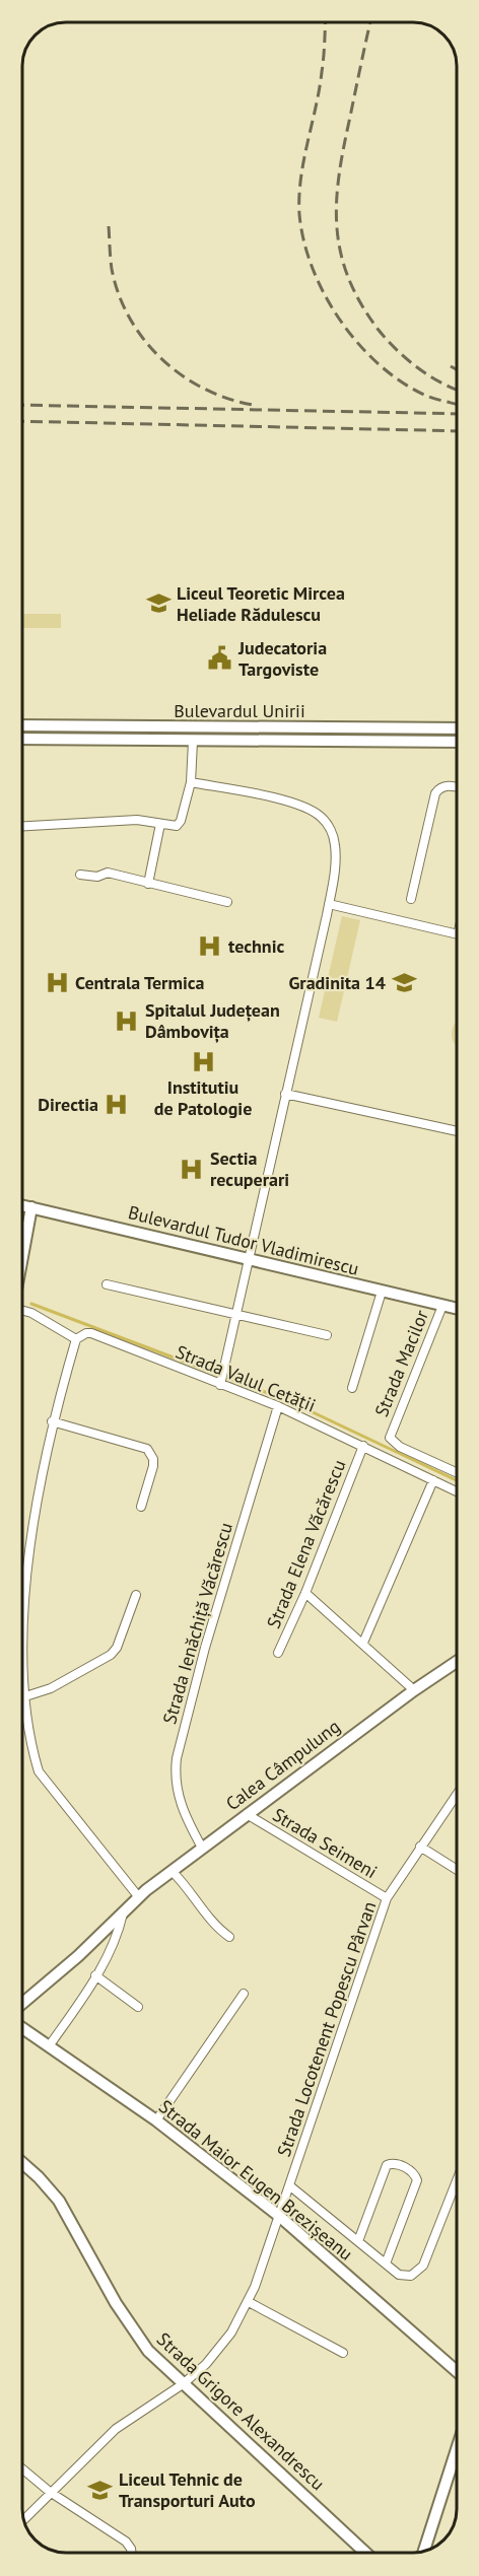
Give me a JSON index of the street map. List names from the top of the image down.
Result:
{
  "streets": {
    "street": [
      "Bulevardul Unirii",
      "Bulevardul Tudor Vladimirescu",
      "Strada Macilor",
      "Strada Valul Cetății",
      "Strada Elena Văcărescu",
      "Strada Ienăchiță Văcărescu",
      "Calea Câmpulung",
      "Strada Seimeni",
      "Strada Locotenent Popescu Pârvan",
      "Strada Maior Eugen Brezișeanu",
      "Strada Grigore Alexandrescu"
    ]
  },
  "crossings": [
    ["Bulevardul Tudor Vladimirescu", "Strada Macilor"],
    ["Strada Valul Cetății", "Strada Elena Văcărescu"],
    ["Strada Valul Cetății", "Strada Ienăchiță Văcărescu"],
    ["Strada Ienăchiță Văcărescu", "Calea Câmpulung"],
    ["Calea Câmpulung", "Strada Seimeni"],
    ["Calea Câmpulung", "Strada Maior Eugen Brezișeanu"],
    ["Strada Seimeni", "Strada Locotenent Popescu Pârvan"],
    ["Strada Locotenent Popescu Pârvan", "Strada Maior Eugen Brezișeanu"],
    ["Strada Locotenent Popescu Pârvan", "Strada Grigore Alexandrescu"]
  ],
  "places": {
    "school or university": ["Liceul Teoretic Mircea Heliade Rădulescu", "Gradinita 14", "Liceul Tehnic de Transporturi Auto"],
    "public building": ["Judecatoria Targoviste"],
    "hospital": [
      "technic",
      "Centrala Termica",
      "Spitalul Județean Dâmbovița",
      "Institutiu de Patologie",
      "Directia",
      "Sectia recuperari"
    ]
  }
}
